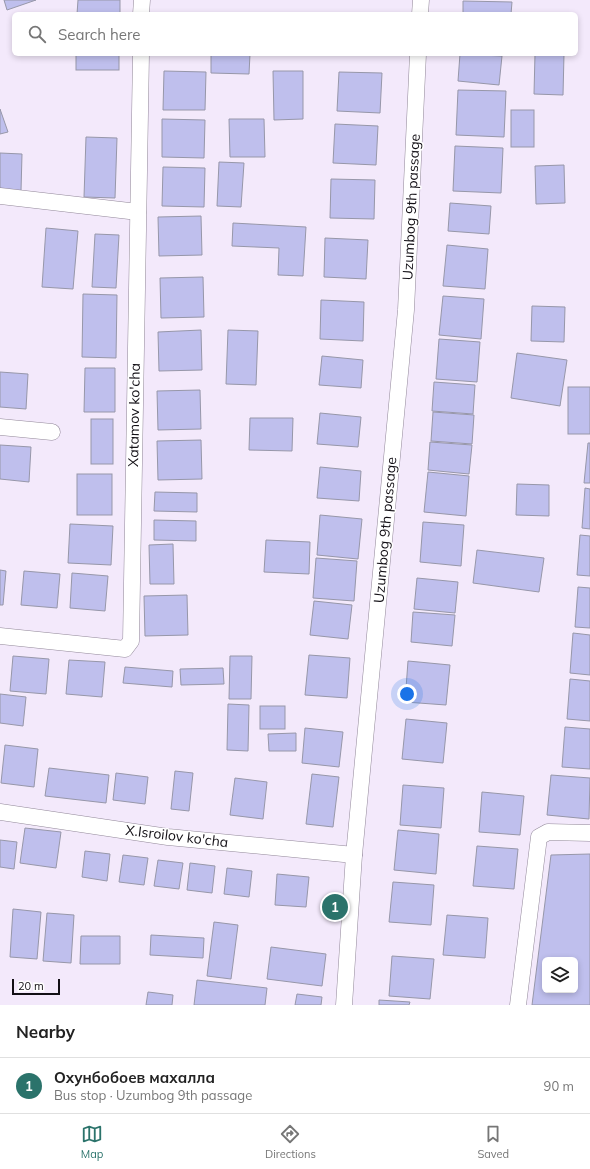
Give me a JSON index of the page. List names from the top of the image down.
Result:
{
  "streets": {
    "street": ["Uzumbog 9th passage", "Xatamov ko'cha", "X.Isroilov ko'cha"]
  },
  "crossings": [
    ["Uzumbog 9th passage", "X.Isroilov ko'cha"]
  ],
  "scale_bar": "20 m",
  "page": {
    "search": "Search here",
    "pins": "1",
    "scale": "20 m",
    "heading": "Nearby",
    "list": [
      {
        "mark": "1",
        "name": "Охунбобоев махалла",
        "note": "Bus stop · Uzumbog 9th passage",
        "value": "90 m"
      }
    ],
    "nav": ["Map", "Directions", "Saved"]
  }
}
